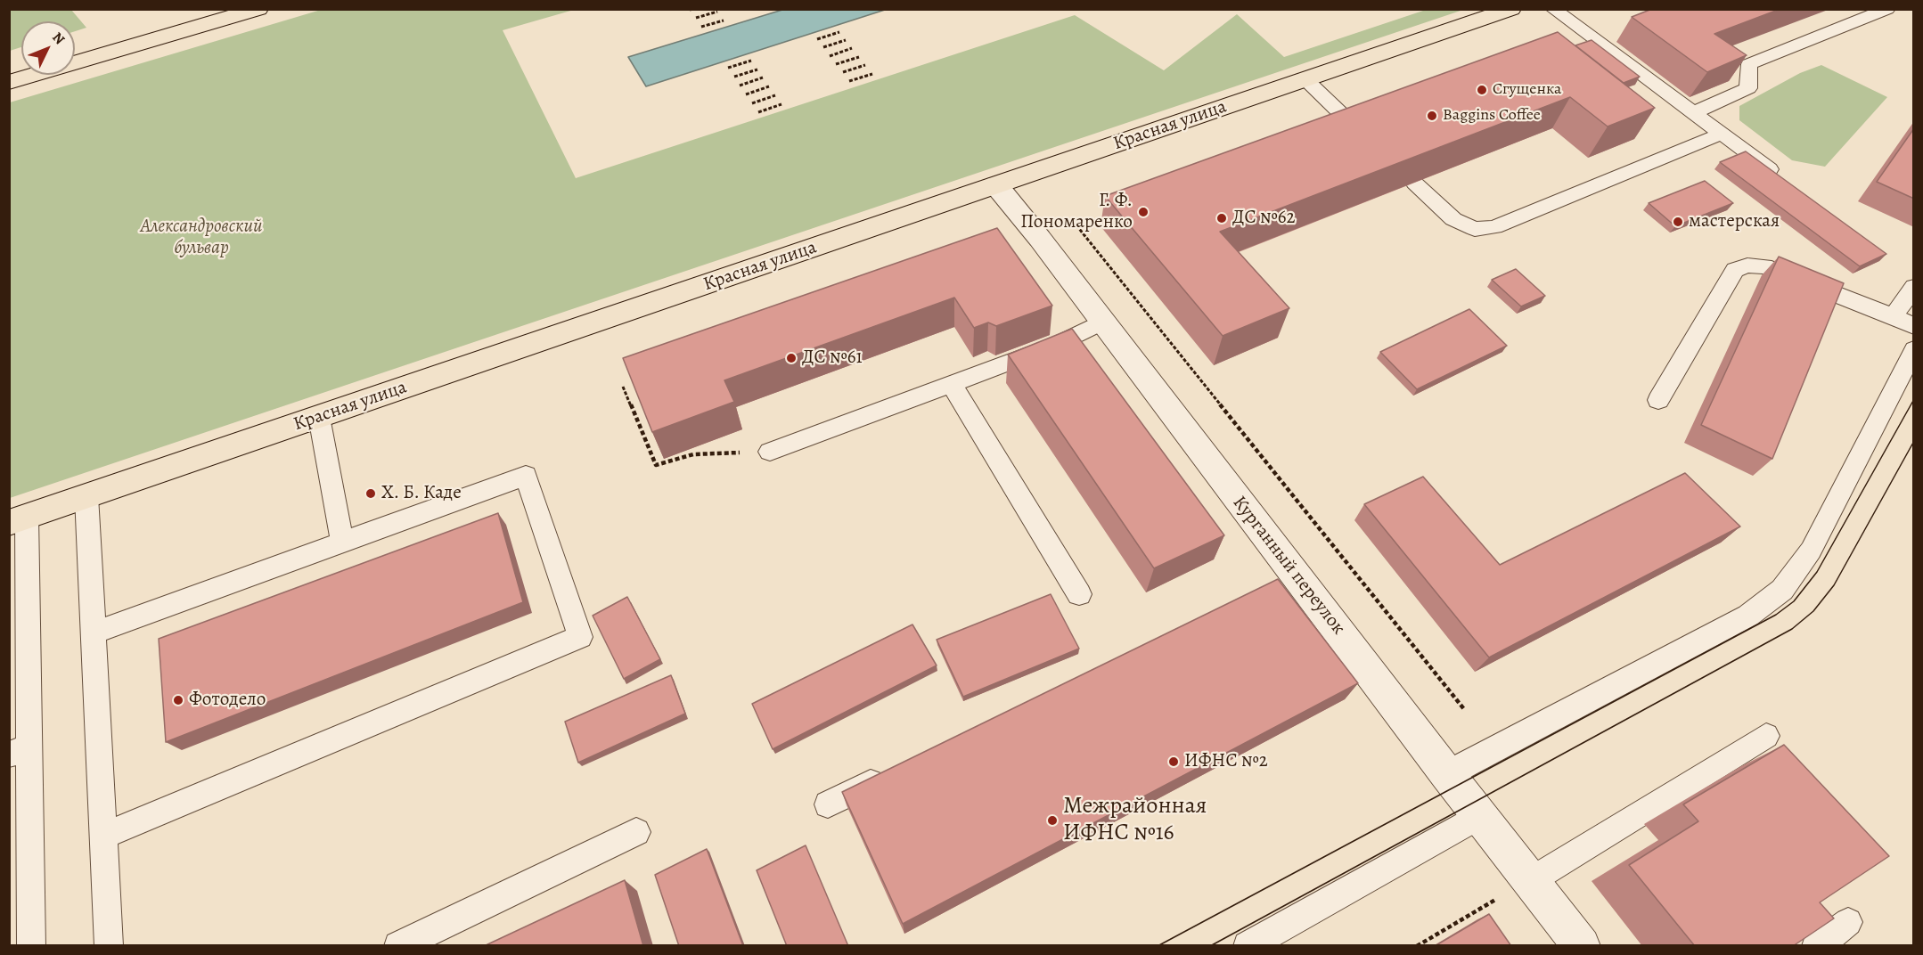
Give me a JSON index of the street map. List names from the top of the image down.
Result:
{
  "streets": {
    "main road": ["Красная улица"],
    "street": ["Курганный переулок"]
  },
  "crossings": [
    ["Красная улица", "Курганный переулок"]
  ],
  "parks": ["Александровский бульвар"],
  "places": [
    "Сгущенка",
    "Baggins Coffee",
    "Г. Ф. Пономаренко",
    "ДС №62",
    "мастерская",
    "ДС №61",
    "Х. Б. Каде",
    "Фотодело",
    "ИФНС №2",
    "Межрайонная ИФНС №16"
  ],
  "north": "top right"
}
